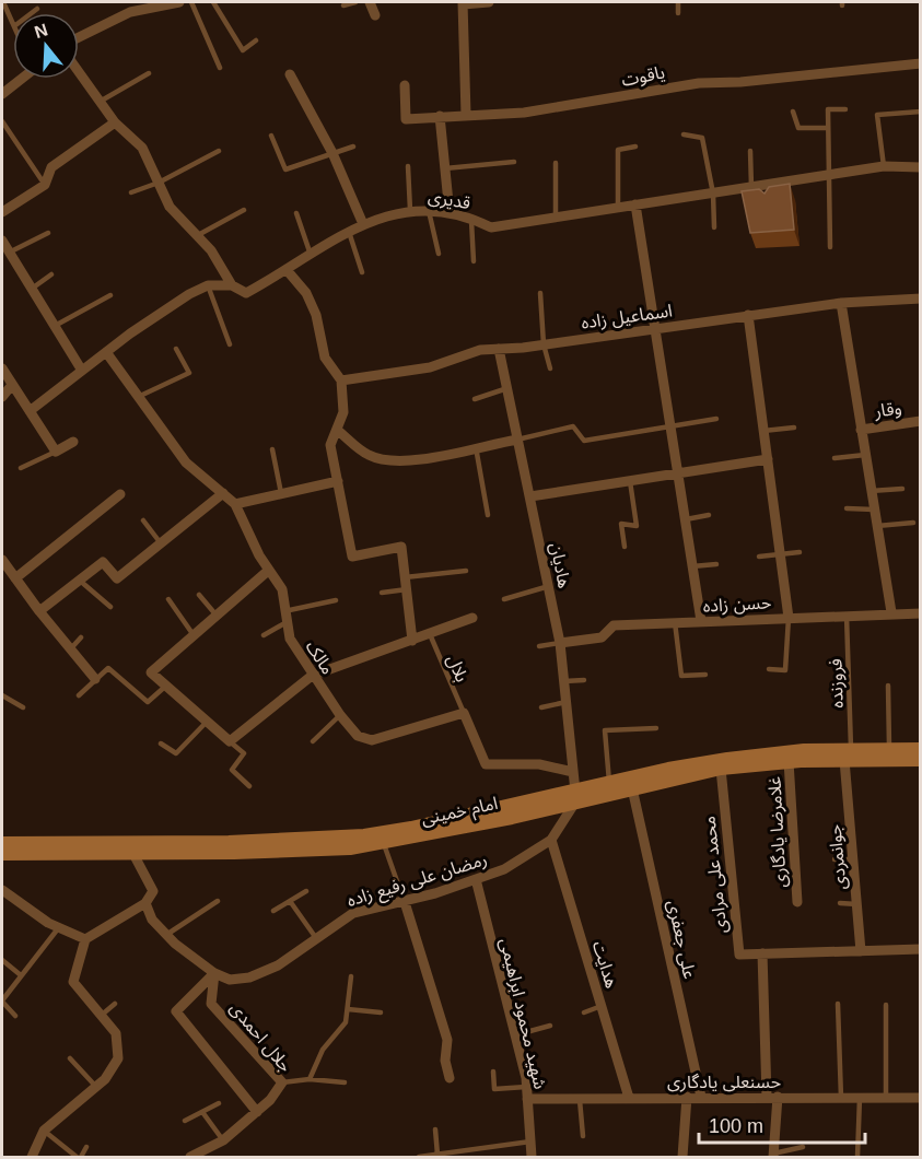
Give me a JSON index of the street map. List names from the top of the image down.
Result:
{
  "streets": {
    "main road": ["امام خمینی"],
    "street": [
      "یاقوت",
      "قدیری",
      "اسماعیل زاده",
      "وقار",
      "هادیان",
      "حسن زاده",
      "مالک",
      "غلامرضا یادگاری",
      "جوانمردی",
      "محمد علی مرادی",
      "رمضان علی رفیع زاده",
      "علی جعفری",
      "هدایت",
      "شهید محمود ابراهیمی",
      "جلال احمدی",
      "حسنعلی یادگاری"
    ],
    "lane": ["بلال", "فروزنده"]
  },
  "crossings": [
    ["قدیری", "مالک"],
    ["اسماعیل زاده", "هادیان"],
    ["هادیان", "حسن زاده"],
    ["هادیان", "امام خمینی"],
    ["هادیان", "رمضان علی رفیع زاده"],
    ["حسن زاده", "فروزنده"],
    ["مالک", "بلال"],
    ["فروزنده", "امام خمینی"],
    ["فروزنده", "جوانمردی"],
    ["امام خمینی", "غلامرضا یادگاری"],
    ["امام خمینی", "جوانمردی"],
    ["امام خمینی", "محمد علی مرادی"],
    ["امام خمینی", "رمضان علی رفیع زاده"],
    ["امام خمینی", "علی جعفری"],
    ["جوانمردی", "محمد علی مرادی"],
    ["رمضان علی رفیع زاده", "هدایت"],
    ["رمضان علی رفیع زاده", "شهید محمود ابراهیمی"],
    ["رمضان علی رفیع زاده", "جلال احمدی"],
    ["علی جعفری", "حسنعلی یادگاری"],
    ["هدایت", "حسنعلی یادگاری"],
    ["شهید محمود ابراهیمی", "حسنعلی یادگاری"]
  ],
  "scale_bar": "100 m",
  "north": "top"
}
